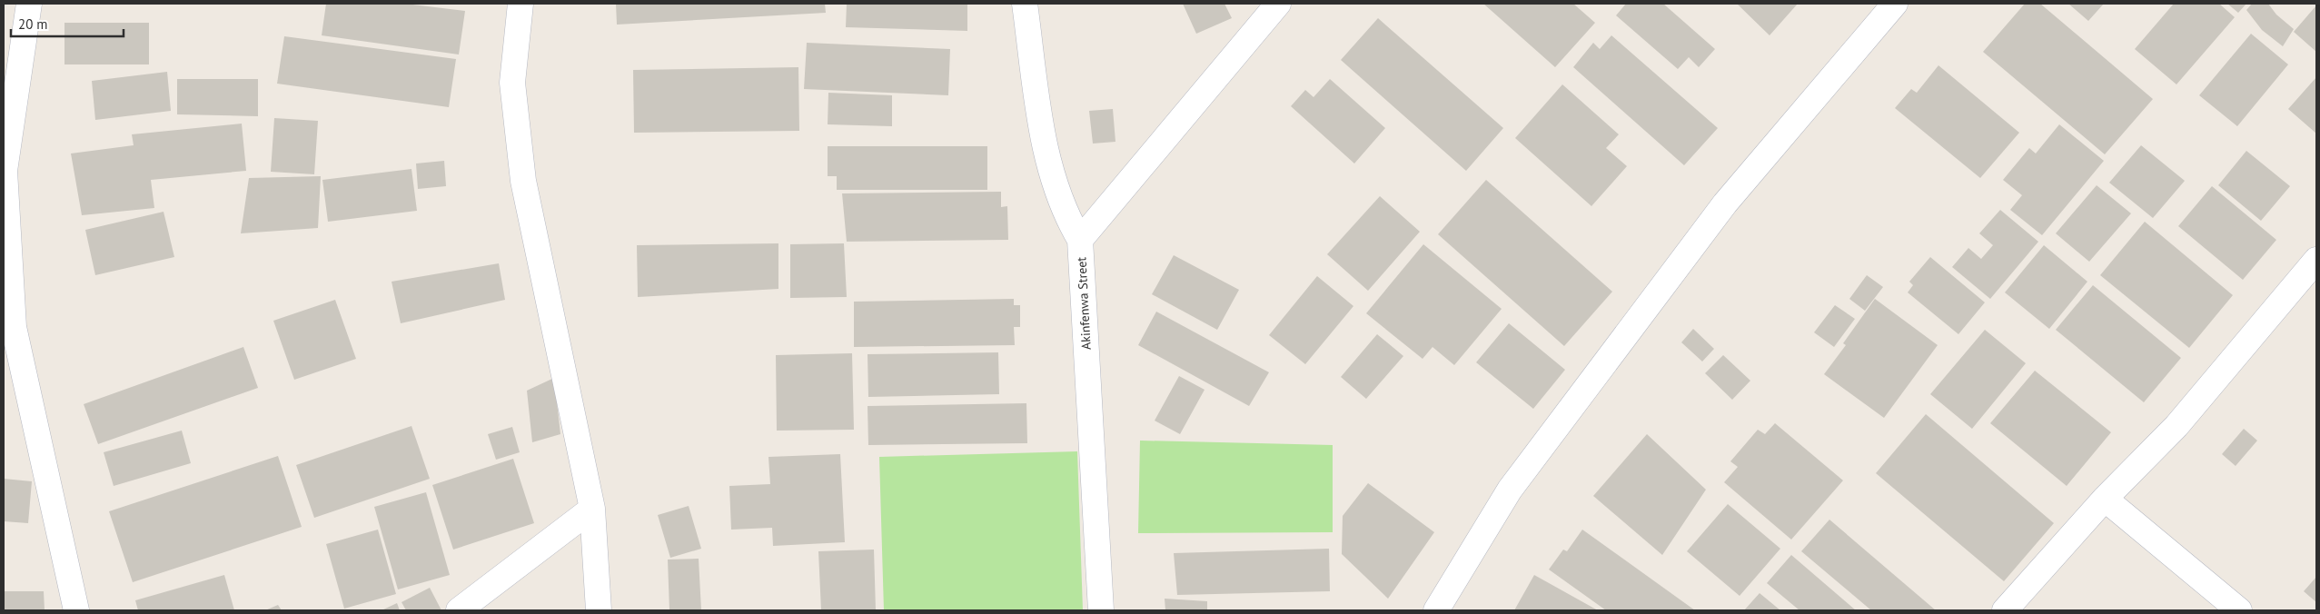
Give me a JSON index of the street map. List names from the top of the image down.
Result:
{
  "streets": {
    "street": ["Akinfenwa Street"]
  },
  "scale_bar": "20 m"
}
